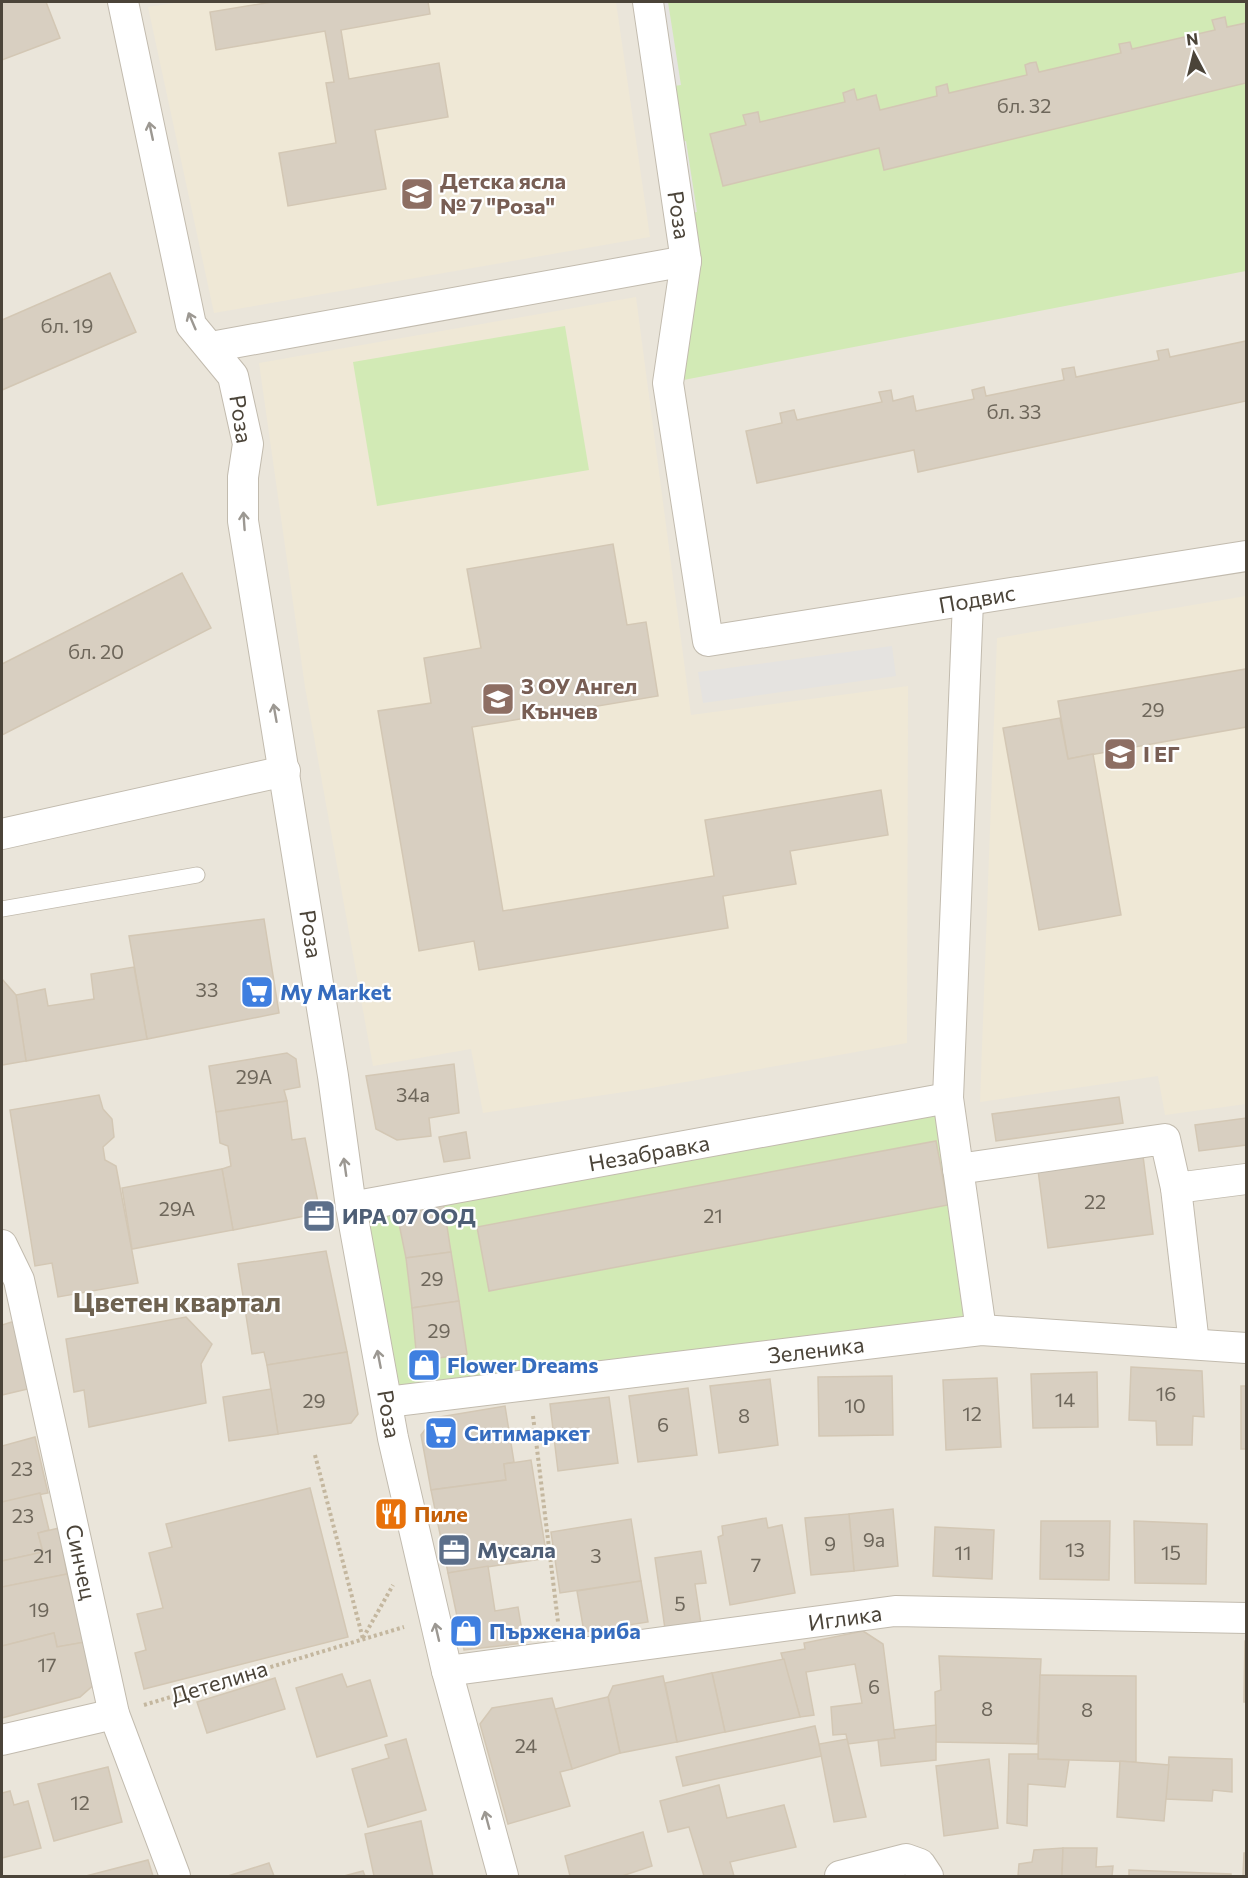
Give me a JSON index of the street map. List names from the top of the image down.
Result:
{
  "streets": {
    "street": [
      "Роза",
      "Подвис",
      "Незабравка",
      "Зеленика",
      "Синчец",
      "Иглика"
    ],
    "path": ["Детелина"]
  },
  "crossings": [
    ["Роза", "Подвис"],
    ["Роза", "Незабравка"],
    ["Роза", "Зеленика"],
    ["Роза", "Иглика"],
    ["Роза", "Детелина"],
    ["Синчец", "Детелина"]
  ],
  "one_way": ["Роза"],
  "districts": ["Цветен квартал"],
  "places": {
    "school or university": ["Детска ясла № 7 \"Роза\"", "3 ОУ Ангел Кънчев", "I ЕГ"],
    "supermarket": ["My Market", "Ситимаркет"],
    "office": ["ИРА 07 ООД", "Мусала"],
    "shop": ["Flower Dreams", "Пържена риба"],
    "restaurant": ["Пиле"]
  },
  "house_numbers": [
    "бл. 32",
    "бл. 19",
    "бл. 33",
    "бл. 20",
    "29",
    "33",
    "29А",
    "34a",
    "22",
    "29А",
    "21",
    "29",
    "29",
    "16",
    "14",
    "29",
    "10",
    "12",
    "8",
    "6",
    "23",
    "23",
    "9a",
    "9",
    "13",
    "11",
    "15",
    "21",
    "3",
    "7",
    "5",
    "19",
    "17",
    "6",
    "8",
    "8",
    "24",
    "12"
  ],
  "north": "top"
}
